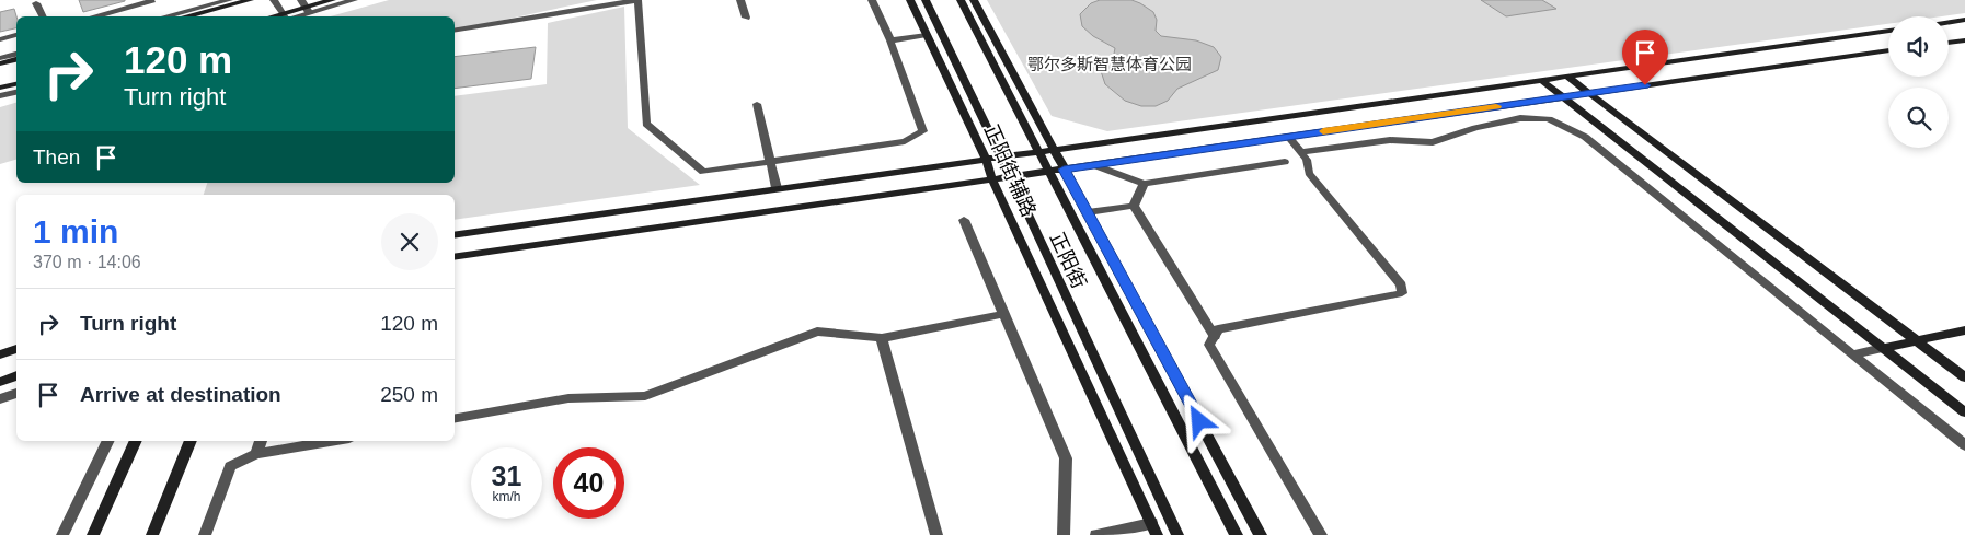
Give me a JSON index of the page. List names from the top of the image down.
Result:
{
  "streets": {
    "street": ["正阳街辅路", "正阳街"]
  },
  "parks": ["鄂尔多斯智慧体育公园"],
  "page": {
    "turn": ["120 m", "Turn right"],
    "then": "Then",
    "heading": ["1 min", "370 m · 14:06"],
    "list": [
      {
        "name": "Turn right",
        "value": "120 m"
      },
      {
        "name": "Arrive at destination",
        "value": "250 m"
      }
    ],
    "speed": "31 km/h",
    "limit": "40"
  }
}
